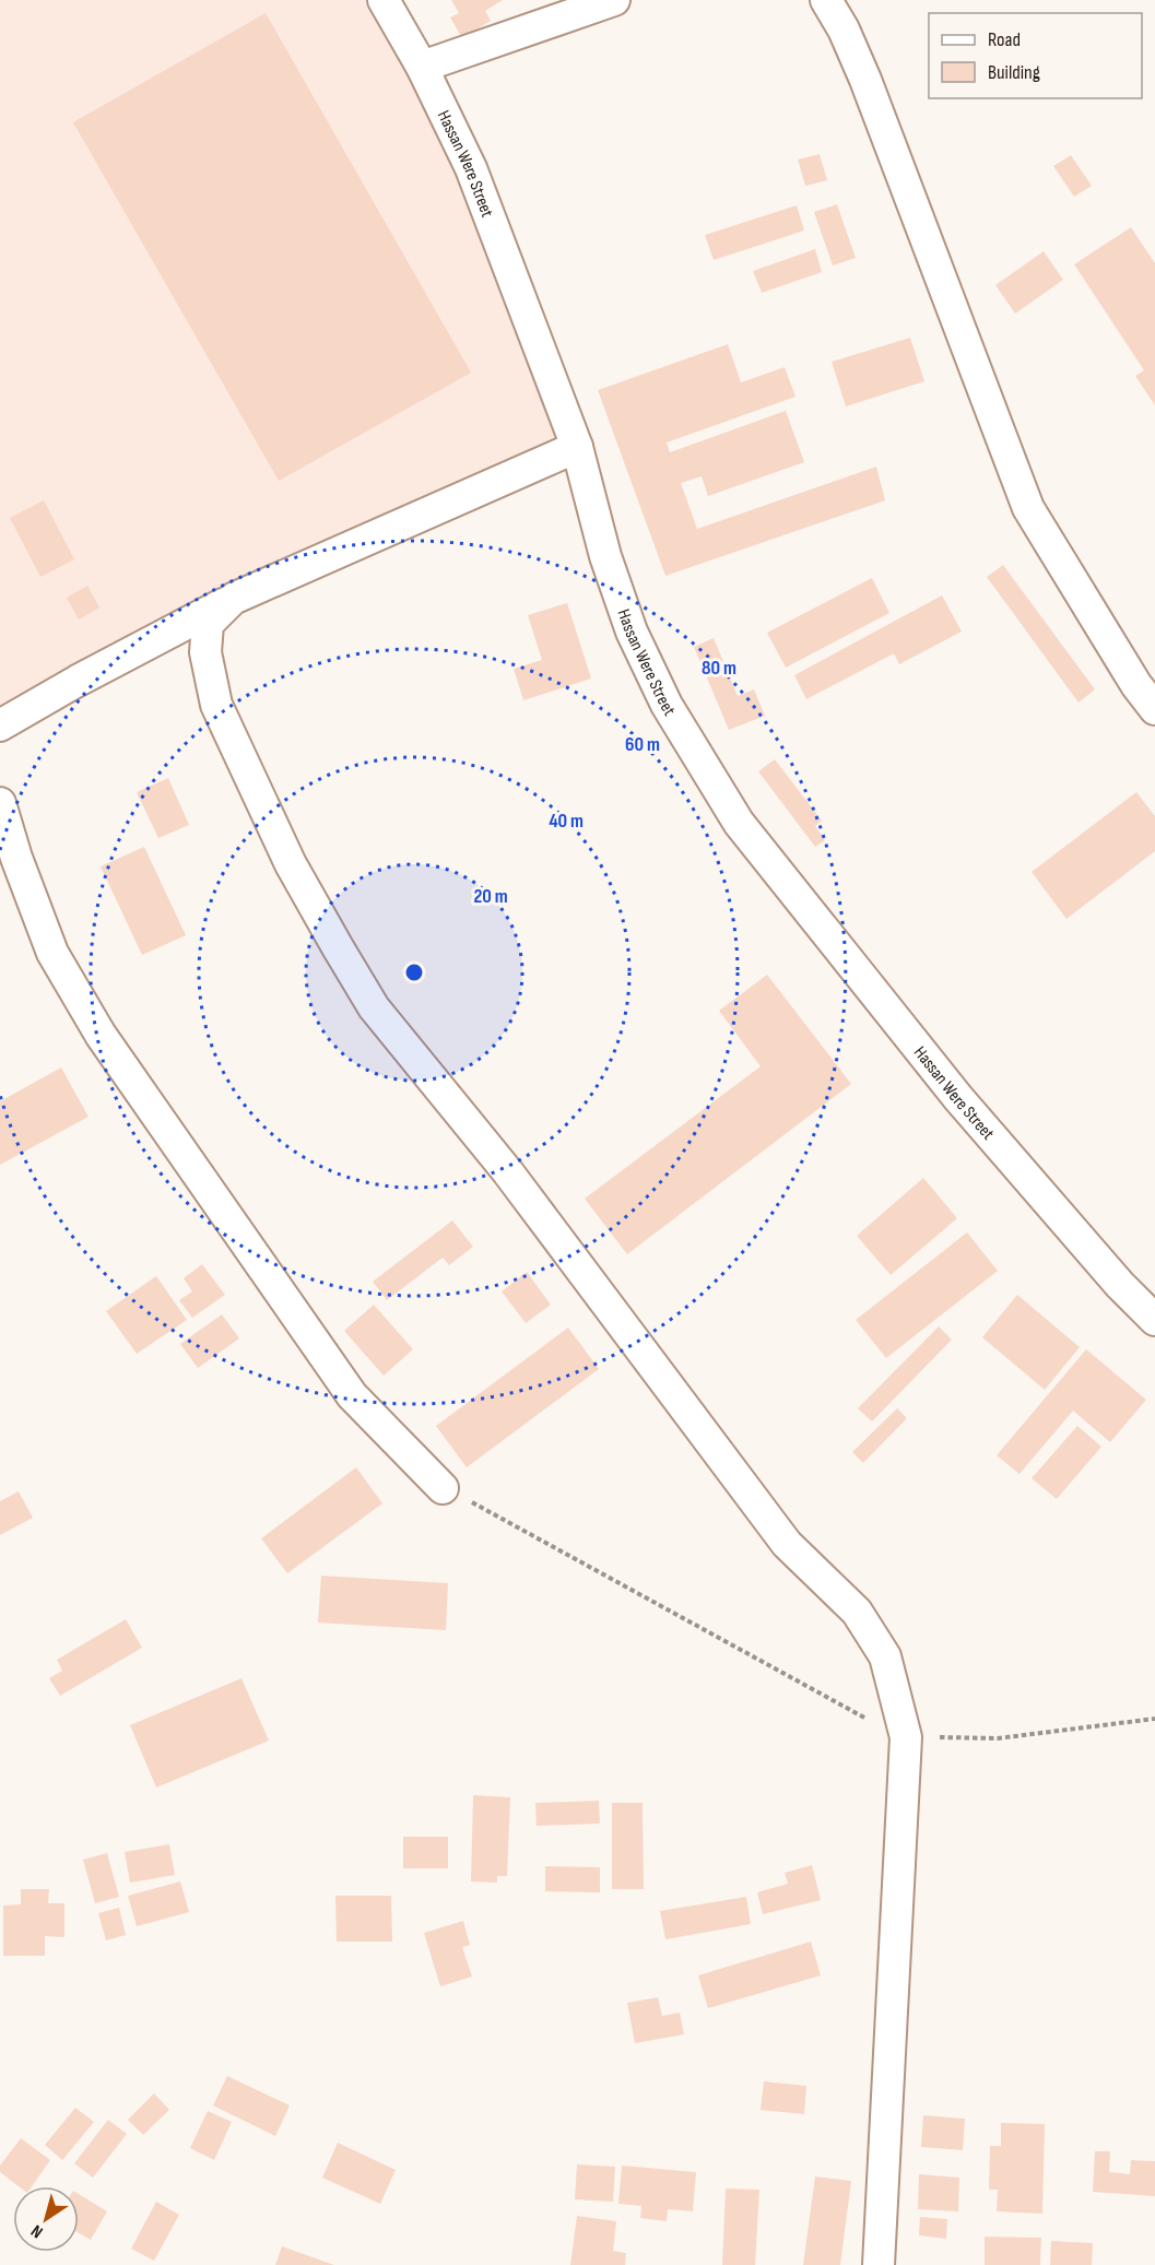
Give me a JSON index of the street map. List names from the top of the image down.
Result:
{
  "streets": {
    "street": ["Hassan Were Street"]
  },
  "legend": ["Road", "Building"],
  "north": "bottom left",
  "rings": [
    "80 m",
    "60 m",
    "40 m",
    "20 m"
  ]
}
